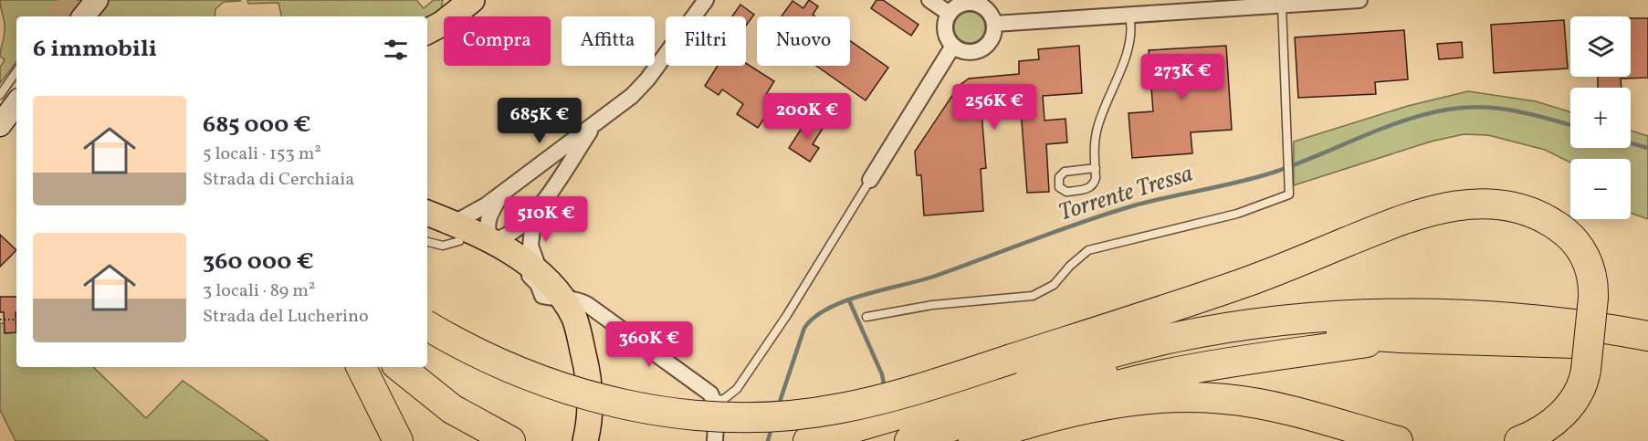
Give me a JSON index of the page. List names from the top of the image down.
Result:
{
  "water": ["Torrente Tressa"],
  "page": {
    "map_buttons": ["+", "−"],
    "chip": [
      "Compra",
      "Affitta",
      "Filtri",
      "Nuovo"
    ],
    "heading": "6 immobili",
    "price": [
      "273K €",
      "256K €",
      "200K €",
      "685K €",
      "510K €",
      "360K €"
    ],
    "list": [
      {
        "name": "685 000 €",
        "note": "5 locali · 153 m² · Strada di Cerchiaia"
      },
      {
        "name": "360 000 €",
        "note": "3 locali · 89 m² · Strada del Lucherino"
      }
    ]
  }
}
